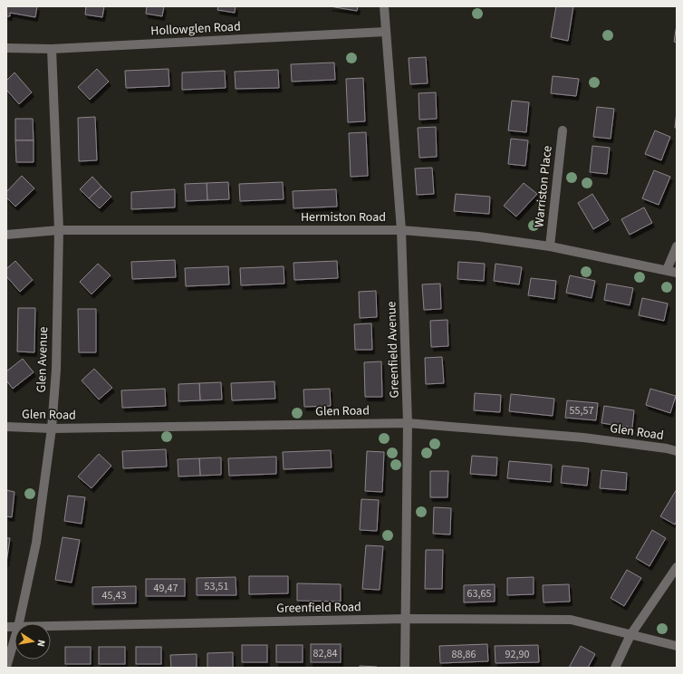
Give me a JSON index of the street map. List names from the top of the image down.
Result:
{
  "streets": {
    "street": [
      "Hollowglen Road",
      "Warriston Place",
      "Hermiston Road",
      "Greenfield Avenue",
      "Glen Avenue",
      "Glen Road",
      "Greenfield Road"
    ]
  },
  "crossings": [
    ["Hollowglen Road", "Greenfield Avenue"],
    ["Hollowglen Road", "Glen Avenue"],
    ["Warriston Place", "Hermiston Road"],
    ["Hermiston Road", "Greenfield Avenue"],
    ["Hermiston Road", "Glen Avenue"],
    ["Greenfield Avenue", "Glen Road"],
    ["Greenfield Avenue", "Greenfield Road"],
    ["Glen Avenue", "Glen Road"]
  ],
  "house_numbers": [
    "55,57",
    "53,51",
    "49,47",
    "63,65",
    "45,43",
    "82,84",
    "88,86",
    "92,90"
  ],
  "north": "right"
}
